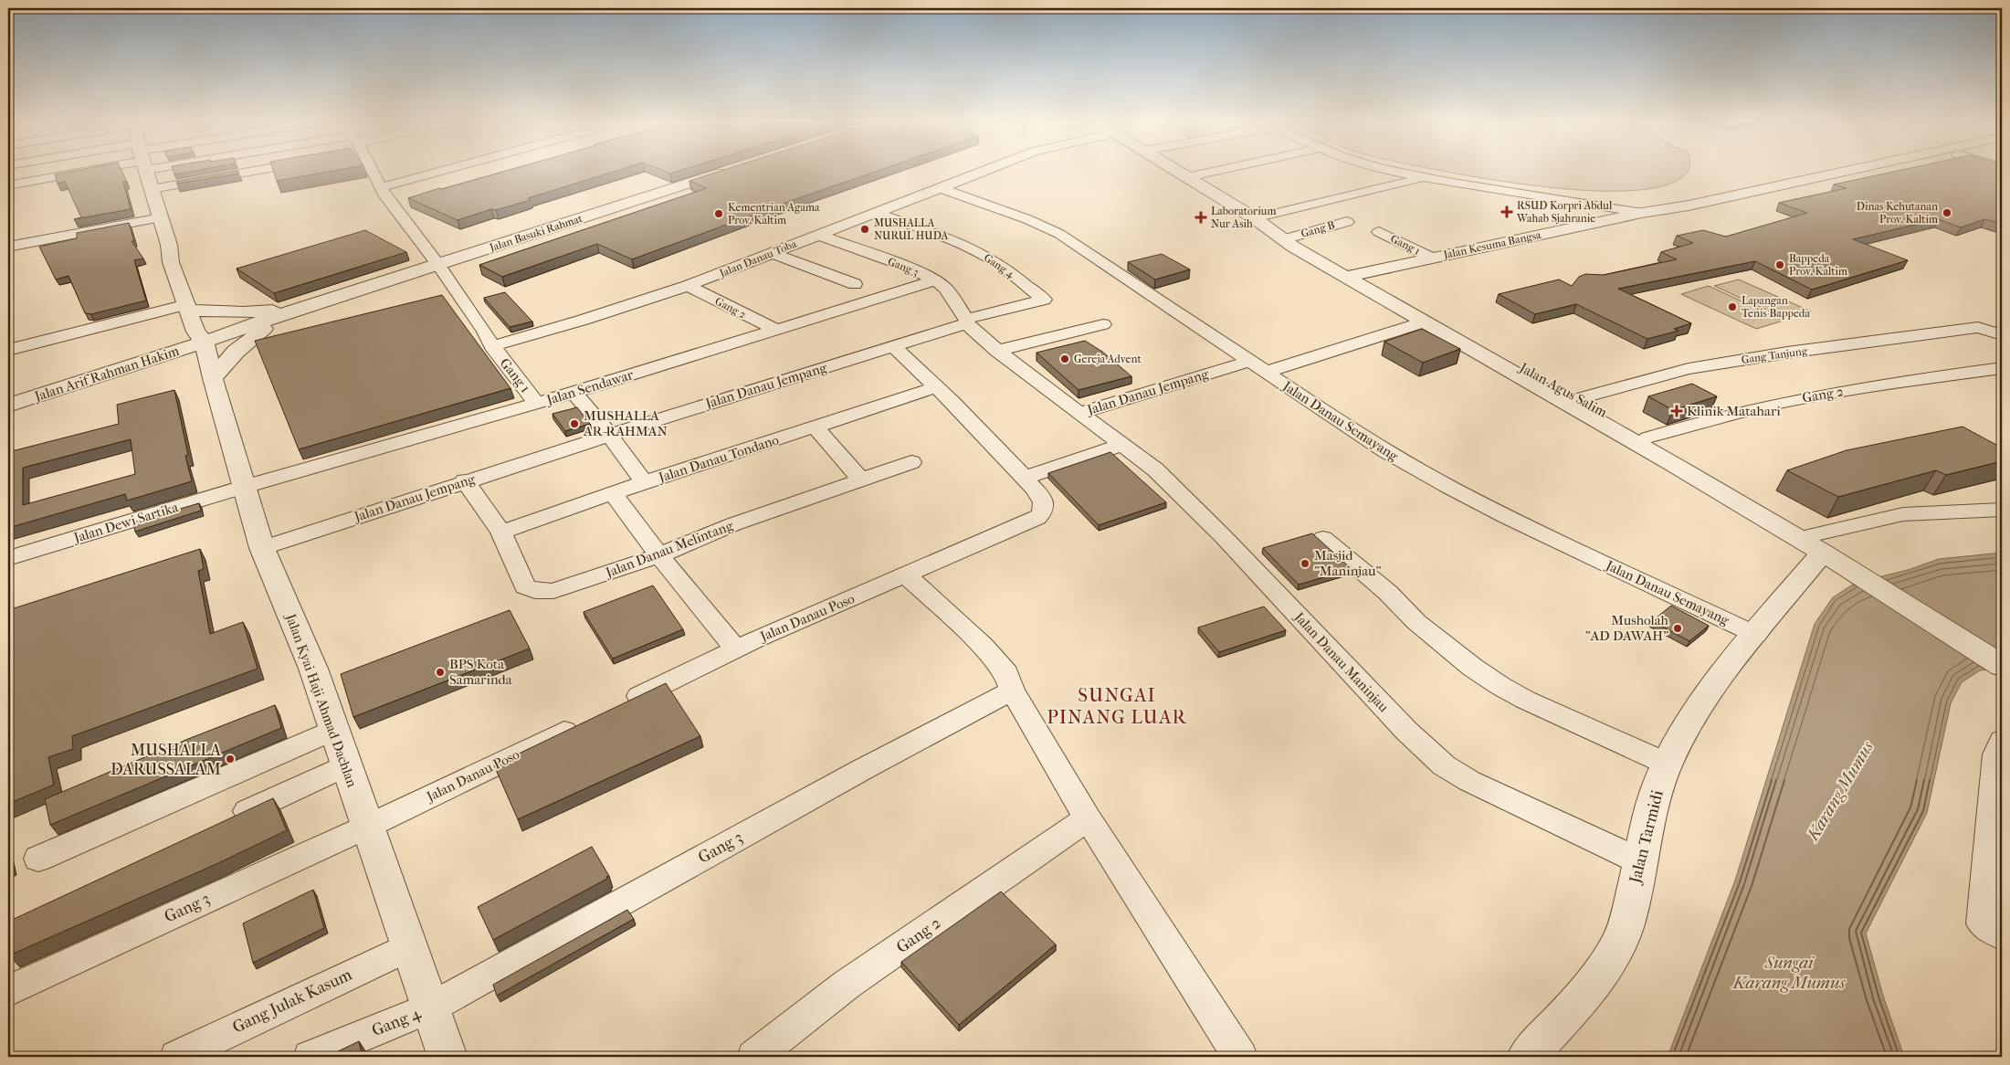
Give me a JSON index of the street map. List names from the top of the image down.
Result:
{
  "streets": {
    "street": [
      "Gang B",
      "Jalan Basuki Rahmat",
      "Gang 1",
      "Jalan Kesuma Bangsa",
      "Jalan Danau Toba",
      "Gang 4",
      "Gang 3",
      "Gang 2",
      "Gang Tanjung",
      "Jalan Arif Rahman Hakim",
      "Jalan Danau Jempang",
      "Jalan Sendawar",
      "Jalan Agus Salim",
      "Jalan Danau Semayang",
      "Jalan Danau Tondano",
      "Jalan Dewi Sartika",
      "Jalan Danau Melintang",
      "Jalan Danau Poso",
      "Jalan Danau Maninjau",
      "Jalan Kyai Haji Ahmad Dachlan",
      "Jalan Tarmidi",
      "Gang Julak Kasum"
    ]
  },
  "crossings": [
    ["Gang B", "Jalan Agus Salim"],
    ["Jalan Basuki Rahmat", "Jalan Arif Rahman Hakim"],
    ["Jalan Basuki Rahmat", "Jalan Kyai Haji Ahmad Dachlan"],
    ["Gang 1", "Jalan Kesuma Bangsa"],
    ["Gang 1", "Jalan Danau Toba"],
    ["Gang 1", "Jalan Sendawar"],
    ["Jalan Kesuma Bangsa", "Jalan Agus Salim"],
    ["Jalan Danau Toba", "Gang 4"],
    ["Jalan Danau Toba", "Gang 3"],
    ["Jalan Danau Toba", "Gang 2"],
    ["Jalan Danau Toba", "Jalan Danau Semayang"],
    ["Gang 4", "Gang 3"],
    ["Gang 4", "Jalan Danau Jempang"],
    ["Gang 4", "Jalan Kyai Haji Ahmad Dachlan"],
    ["Gang 3", "Jalan Danau Jempang"],
    ["Gang 3", "Jalan Sendawar"],
    ["Gang 3", "Jalan Danau Poso"],
    ["Gang 3", "Jalan Kyai Haji Ahmad Dachlan"],
    ["Gang 2", "Jalan Sendawar"],
    ["Gang 2", "Jalan Agus Salim"],
    ["Gang Tanjung", "Jalan Agus Salim"],
    ["Jalan Arif Rahman Hakim", "Jalan Kyai Haji Ahmad Dachlan"],
    ["Jalan Danau Jempang", "Jalan Danau Semayang"],
    ["Jalan Danau Jempang", "Jalan Danau Melintang"],
    ["Jalan Danau Jempang", "Jalan Danau Poso"],
    ["Jalan Danau Jempang", "Jalan Danau Maninjau"],
    ["Jalan Danau Jempang", "Jalan Kyai Haji Ahmad Dachlan"],
    ["Jalan Sendawar", "Jalan Dewi Sartika"],
    ["Jalan Sendawar", "Jalan Kyai Haji Ahmad Dachlan"],
    ["Jalan Agus Salim", "Jalan Tarmidi"],
    ["Jalan Danau Semayang", "Jalan Tarmidi"],
    ["Jalan Danau Tondano", "Jalan Danau Melintang"],
    ["Jalan Danau Tondano", "Jalan Danau Poso"],
    ["Jalan Dewi Sartika", "Jalan Kyai Haji Ahmad Dachlan"],
    ["Jalan Danau Poso", "Jalan Kyai Haji Ahmad Dachlan"],
    ["Jalan Danau Maninjau", "Jalan Tarmidi"],
    ["Jalan Kyai Haji Ahmad Dachlan", "Gang Julak Kasum"]
  ],
  "districts": ["SUNGAI PINANG LUAR"],
  "water": ["Karang Mumus", "Sungai Karang Mumus"],
  "places": {
    "health": ["RSUD Korpri Abdul Wahab Sjahranie", "Laboratorium Nur Asih", "Klinik Matahari"],
    "other": [
      "Dinas Kehutanan Prov. Kaltim",
      "Kementrian Agama Prov. Kaltim",
      "MUSHALLA NURUL HUDA",
      "Bappeda Prov. Kaltim",
      "Lapangan Tenis Bappeda",
      "Gereja Advent",
      "MUSHALLA AR-RAHMAN",
      "Masjid \"Maninjau\"",
      "Musholah \"AD DAWAH\"",
      "BPS Kota Samarinda",
      "MUSHALLA DARUSSALAM"
    ]
  }
}
